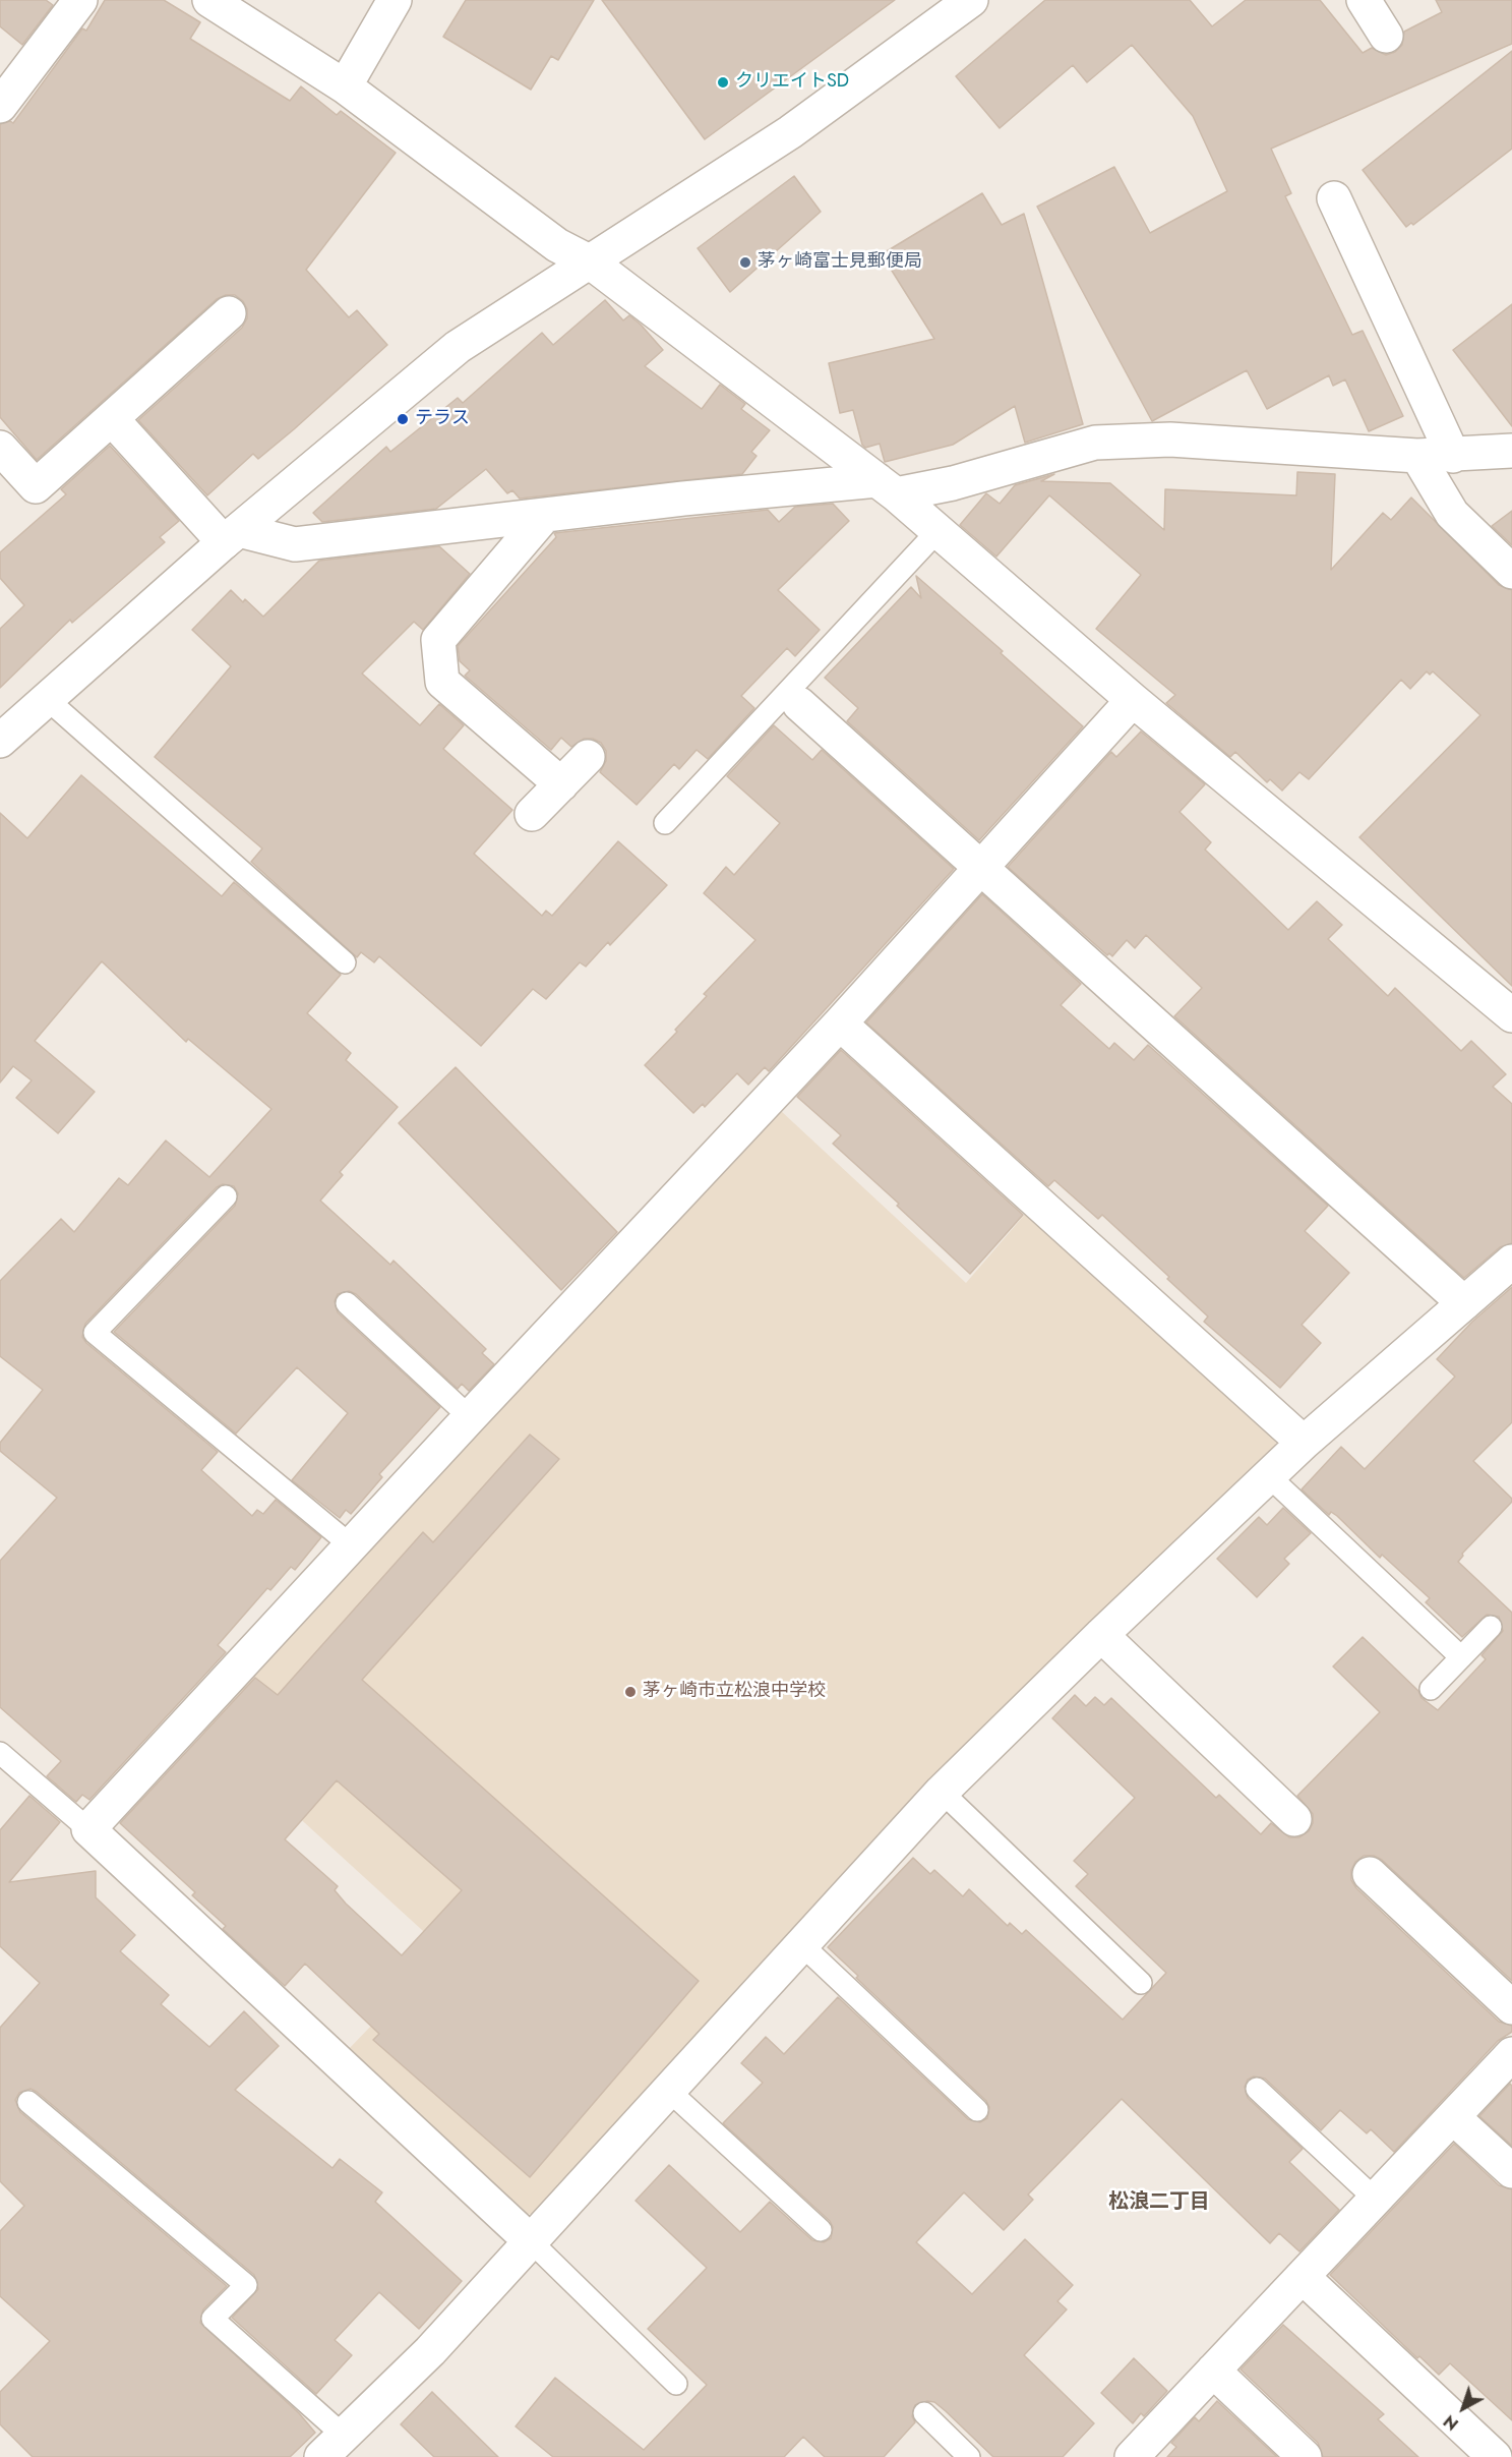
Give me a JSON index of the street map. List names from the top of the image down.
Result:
{
  "districts": ["松浪二丁目"],
  "places": [
    "クリエイトSD",
    "茅ヶ崎富士見郵便局",
    "テラス",
    "茅ヶ崎市立松浪中学校"
  ],
  "north": "bottom left"
}
